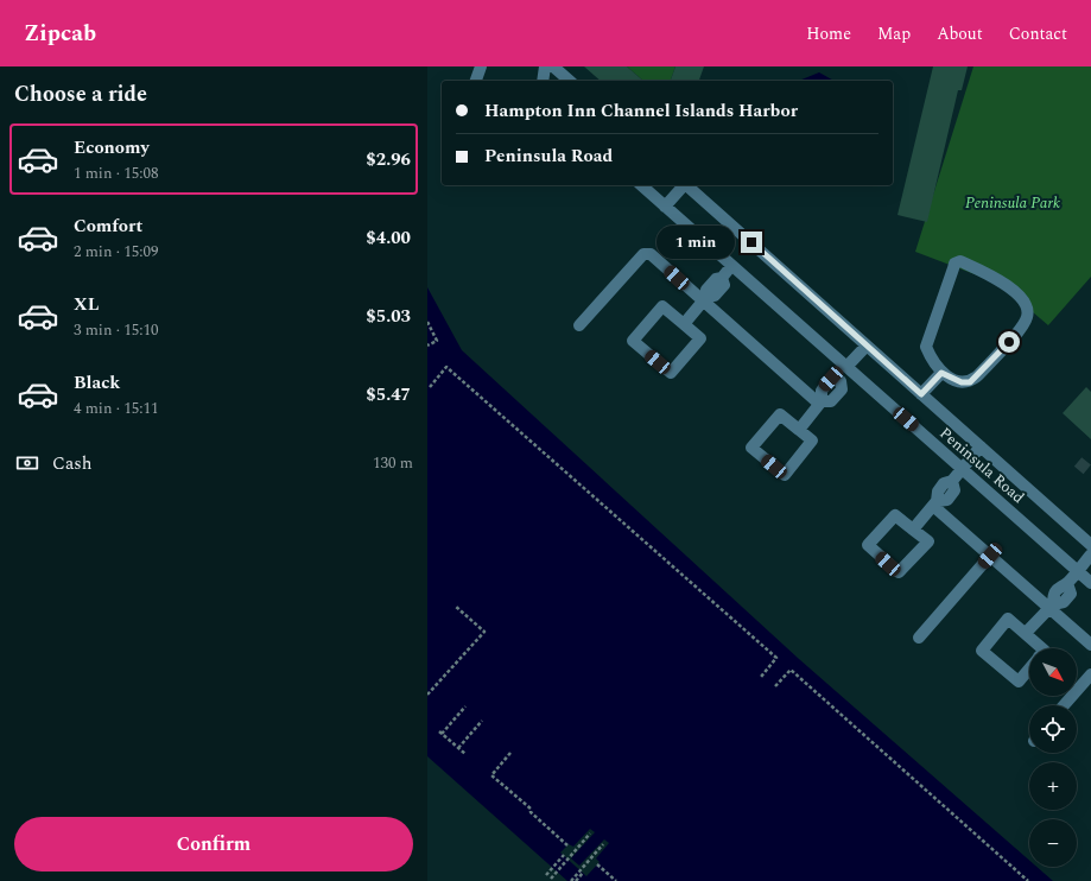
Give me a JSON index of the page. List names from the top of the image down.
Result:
{
  "streets": {
    "street": ["Peninsula Road"]
  },
  "parks": ["Peninsula Park"],
  "north": "bottom right",
  "page": {
    "header": "Zipcab",
    "nav": [
      "Home",
      "Map",
      "About",
      "Contact"
    ],
    "heading": "Choose a ride",
    "banner": ["Hampton Inn Channel Islands Harbor", "Peninsula Road"],
    "list": [
      {
        "name": "Economy",
        "note": "1 min · 15:08",
        "value": "$2.96"
      },
      {
        "name": "Comfort",
        "note": "2 min · 15:09",
        "value": "$4.00"
      },
      {
        "name": "XL",
        "note": "3 min · 15:10",
        "value": "$5.03"
      },
      {
        "name": "Black",
        "note": "4 min · 15:11",
        "value": "$5.47"
      }
    ],
    "bubble": "1 min",
    "pay": ["Cash", "130 m"],
    "map_buttons": ["+", "−"],
    "buttons": "Confirm"
  }
}
